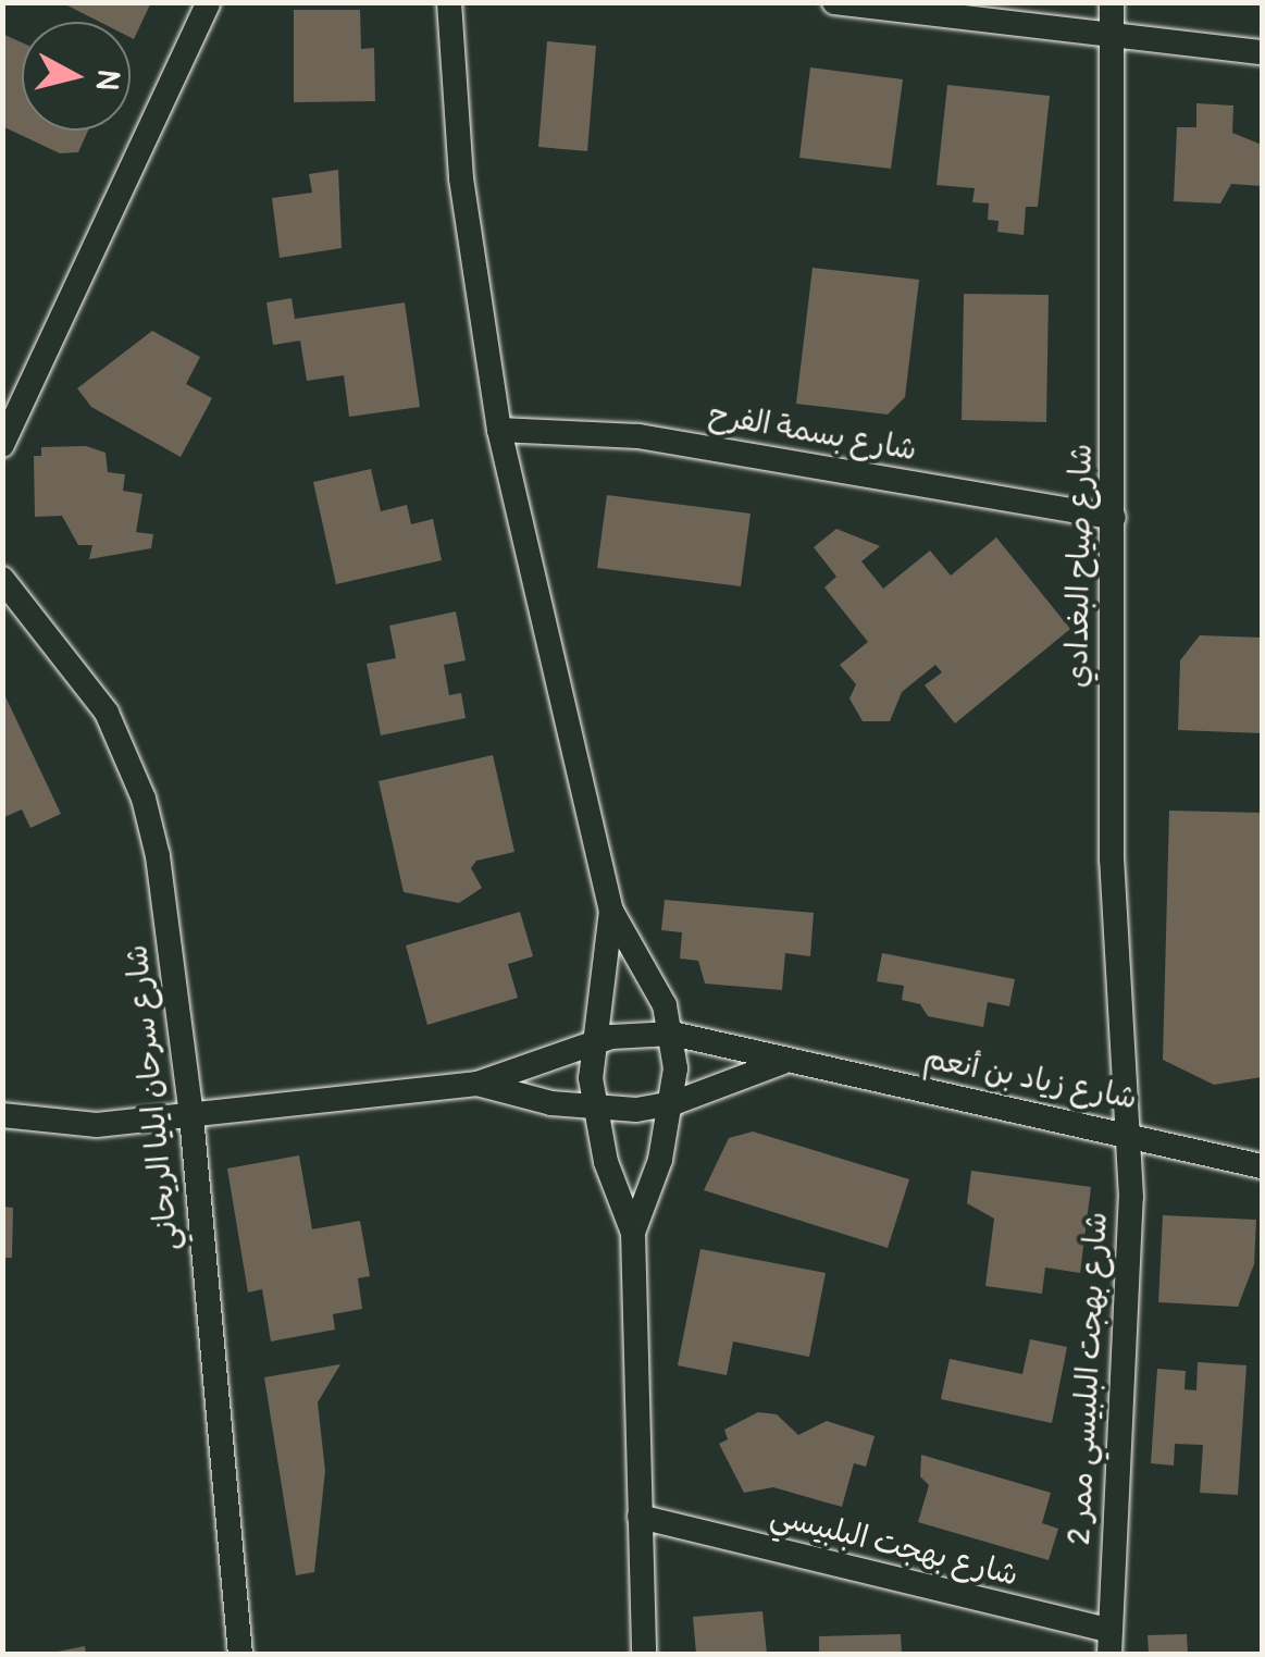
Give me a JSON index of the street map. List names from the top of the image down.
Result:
{
  "streets": {
    "street": [
      "شارع بسمة الفرح",
      "شارع صياح البغدادي",
      "شارع زياد بن أنعم",
      "شارع سرحان ايليا الريحاني",
      "شارع بهجت البلبيسي ممر 2",
      "شارع بهجت البلبيسي"
    ]
  },
  "crossings": [
    ["شارع بسمة الفرح", "شارع صياح البغدادي"],
    ["شارع صياح البغدادي", "شارع زياد بن أنعم"],
    ["شارع صياح البغدادي", "شارع بهجت البلبيسي ممر 2"],
    ["شارع زياد بن أنعم", "شارع سرحان ايليا الريحاني"],
    ["شارع زياد بن أنعم", "شارع بهجت البلبيسي ممر 2"],
    ["شارع بهجت البلبيسي ممر 2", "شارع بهجت البلبيسي"]
  ],
  "north": "right"
}
